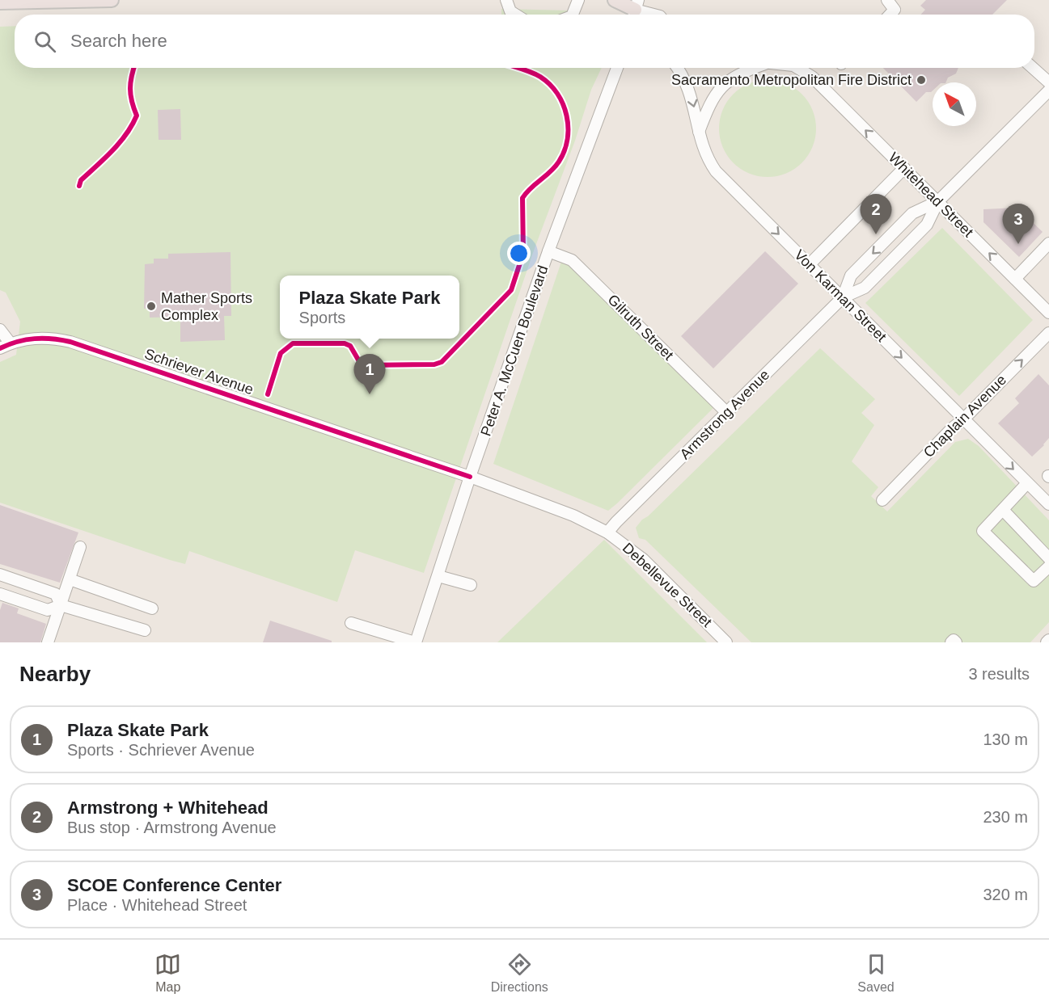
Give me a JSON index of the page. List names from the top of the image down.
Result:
{
  "streets": {
    "street": [
      "Whitehead Street",
      "Von Karman Street",
      "Gilruth Street",
      "Peter A. McCuen Boulevard",
      "Schriever Avenue",
      "Armstrong Avenue",
      "Chaplain Avenue",
      "Debellevue Street"
    ]
  },
  "crossings": [
    ["Whitehead Street", "Armstrong Avenue"],
    ["Von Karman Street", "Armstrong Avenue"],
    ["Von Karman Street", "Chaplain Avenue"],
    ["Gilruth Street", "Peter A. McCuen Boulevard"],
    ["Gilruth Street", "Armstrong Avenue"],
    ["Peter A. McCuen Boulevard", "Schriever Avenue"],
    ["Peter A. McCuen Boulevard", "Debellevue Street"],
    ["Schriever Avenue", "Debellevue Street"],
    ["Armstrong Avenue", "Debellevue Street"]
  ],
  "one_way": ["Whitehead Street", "Von Karman Street", "Chaplain Avenue"],
  "places": ["Sacramento Metropolitan Fire District", "Mather Sports Complex"],
  "north": "top left",
  "page": {
    "search": "Search here",
    "pins": ["2", "3", "1"],
    "popup": ["Plaza Skate Park", "Sports"],
    "heading": ["Nearby", "3 results"],
    "list": [
      {
        "mark": "1",
        "name": "Plaza Skate Park",
        "note": "Sports · Schriever Avenue",
        "value": "130 m"
      },
      {
        "mark": "2",
        "name": "Armstrong + Whitehead",
        "note": "Bus stop · Armstrong Avenue",
        "value": "230 m"
      },
      {
        "mark": "3",
        "name": "SCOE Conference Center",
        "note": "Place · Whitehead Street",
        "value": "320 m"
      }
    ],
    "nav": ["Map", "Directions", "Saved"]
  }
}
